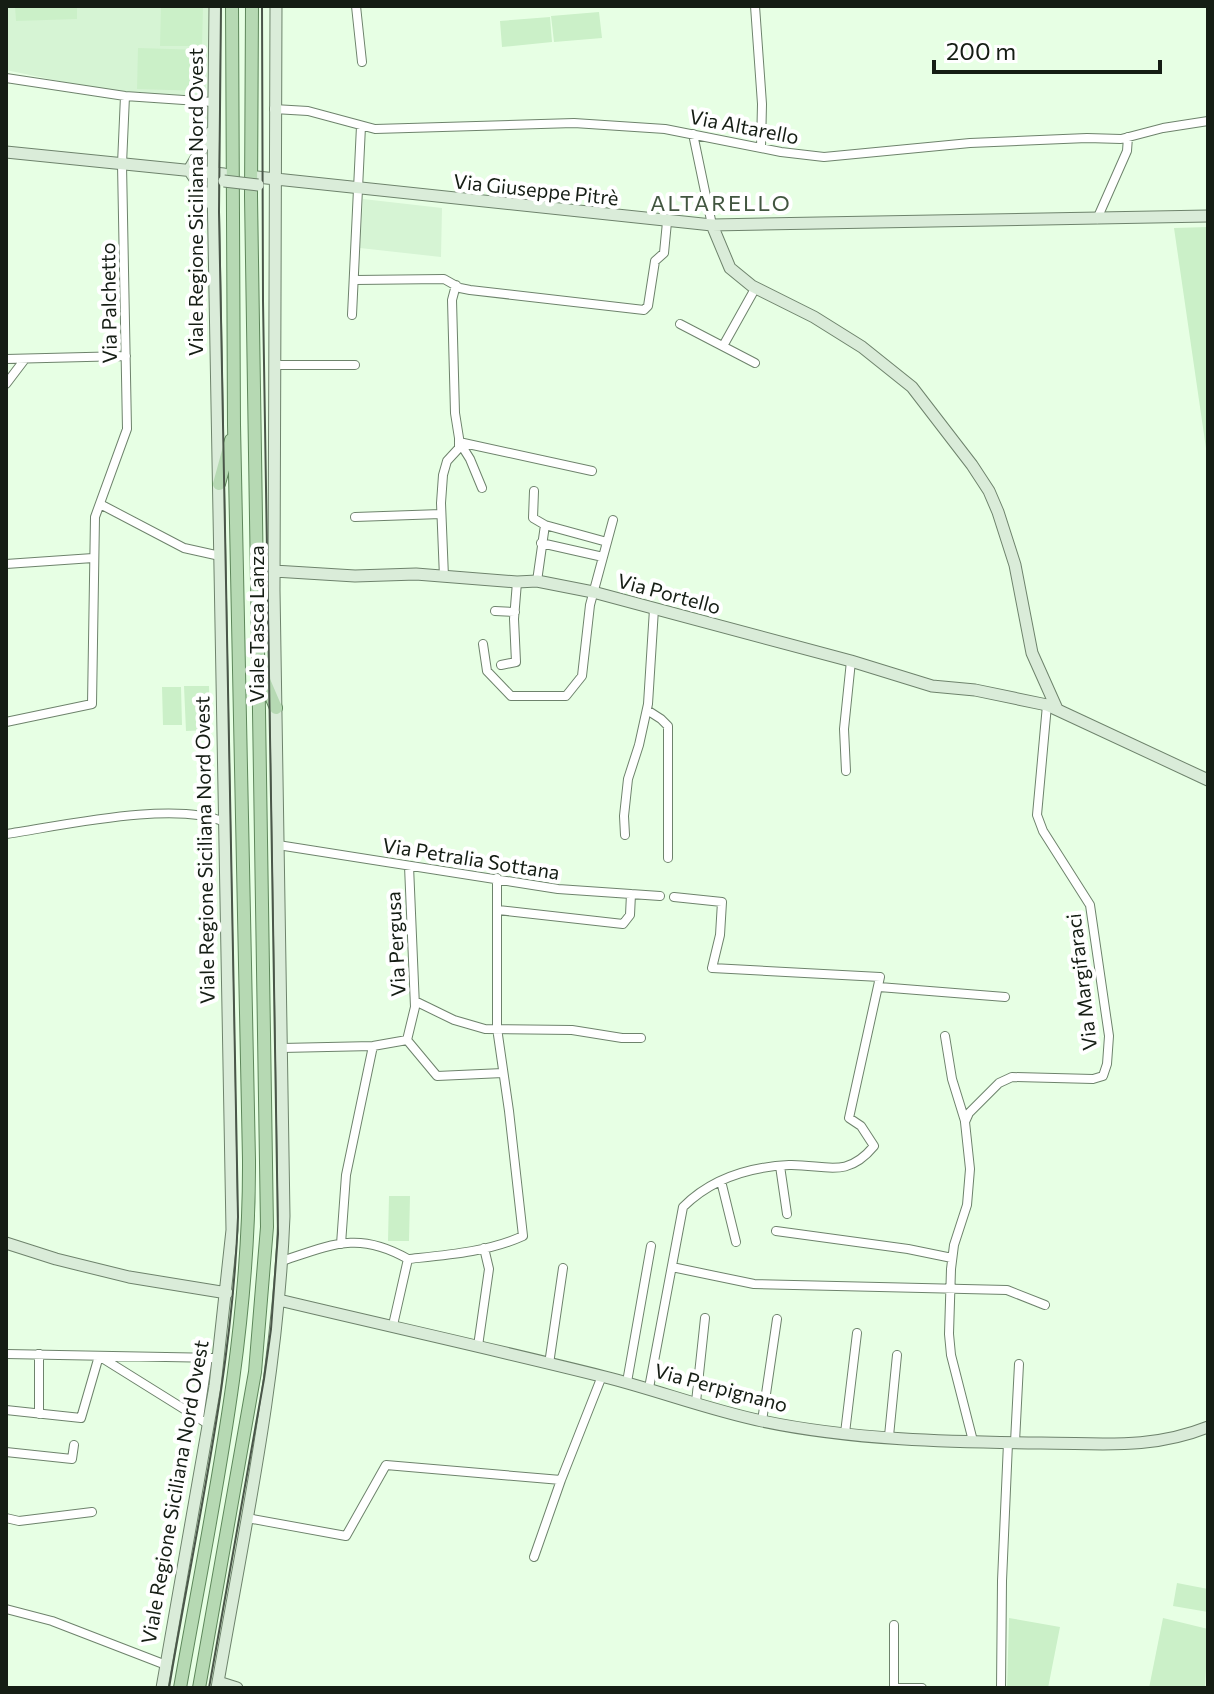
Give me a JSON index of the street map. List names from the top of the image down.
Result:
{
  "streets": {
    "main road": ["Viale Regione Siciliana Nord Ovest"],
    "street": [
      "Via Altarello",
      "Via Giuseppe Pitrè",
      "Via Palchetto",
      "Via Portello",
      "Viale Tasca Lanza",
      "Via Petralia Sottana",
      "Via Pergusa",
      "Via Margifaraci",
      "Via Perpignano"
    ]
  },
  "crossings": [
    ["Via Giuseppe Pitrè", "Viale Regione Siciliana Nord Ovest"],
    ["Via Giuseppe Pitrè", "Via Palchetto"],
    ["Via Portello", "Viale Tasca Lanza"],
    ["Via Portello", "Via Margifaraci"],
    ["Viale Tasca Lanza", "Via Petralia Sottana"],
    ["Via Petralia Sottana", "Via Pergusa"]
  ],
  "districts": ["ALTARELLO"],
  "scale_bar": "200 m"
}
